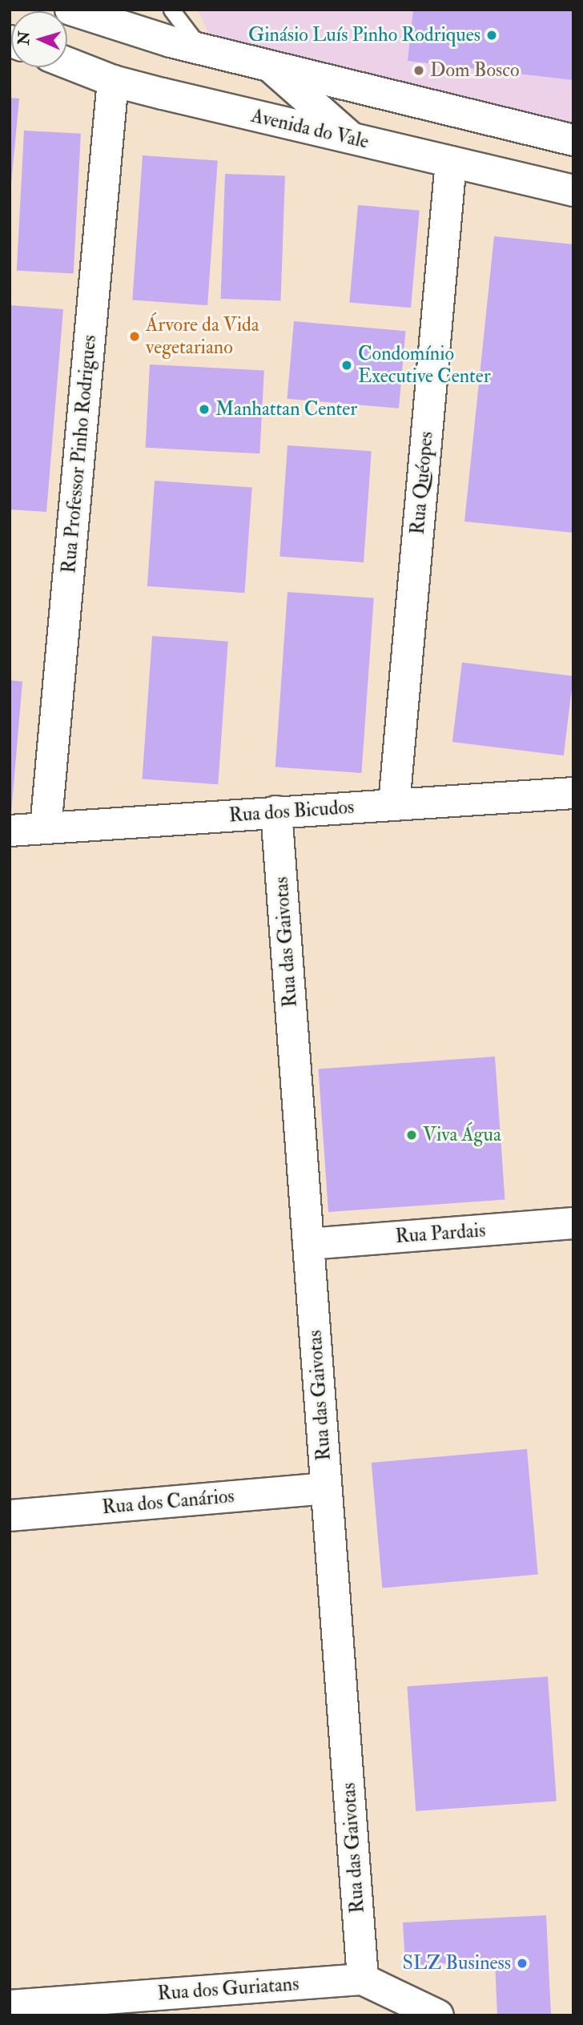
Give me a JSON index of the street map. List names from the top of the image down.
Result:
{
  "streets": {
    "street": [
      "Avenida do Vale",
      "Rua Professor Pinho Rodrigues",
      "Rua Quéopes",
      "Rua dos Bicudos",
      "Rua das Gaivotas",
      "Rua Pardais",
      "Rua dos Canários",
      "Rua dos Guriatans"
    ]
  },
  "crossings": [
    ["Avenida do Vale", "Rua Professor Pinho Rodrigues"],
    ["Avenida do Vale", "Rua Quéopes"],
    ["Rua Professor Pinho Rodrigues", "Rua dos Bicudos"],
    ["Rua Quéopes", "Rua dos Bicudos"],
    ["Rua dos Bicudos", "Rua das Gaivotas"],
    ["Rua das Gaivotas", "Rua Pardais"],
    ["Rua das Gaivotas", "Rua dos Canários"],
    ["Rua das Gaivotas", "Rua dos Guriatans"]
  ],
  "places": [
    "Ginásio Luís Pinho Rodriques",
    "Dom Bosco",
    "Árvore da Vida vegetariano",
    "Condomínio Executive Center",
    "Manhattan Center",
    "Viva Água",
    "SLZ Business"
  ],
  "north": "left"
}
